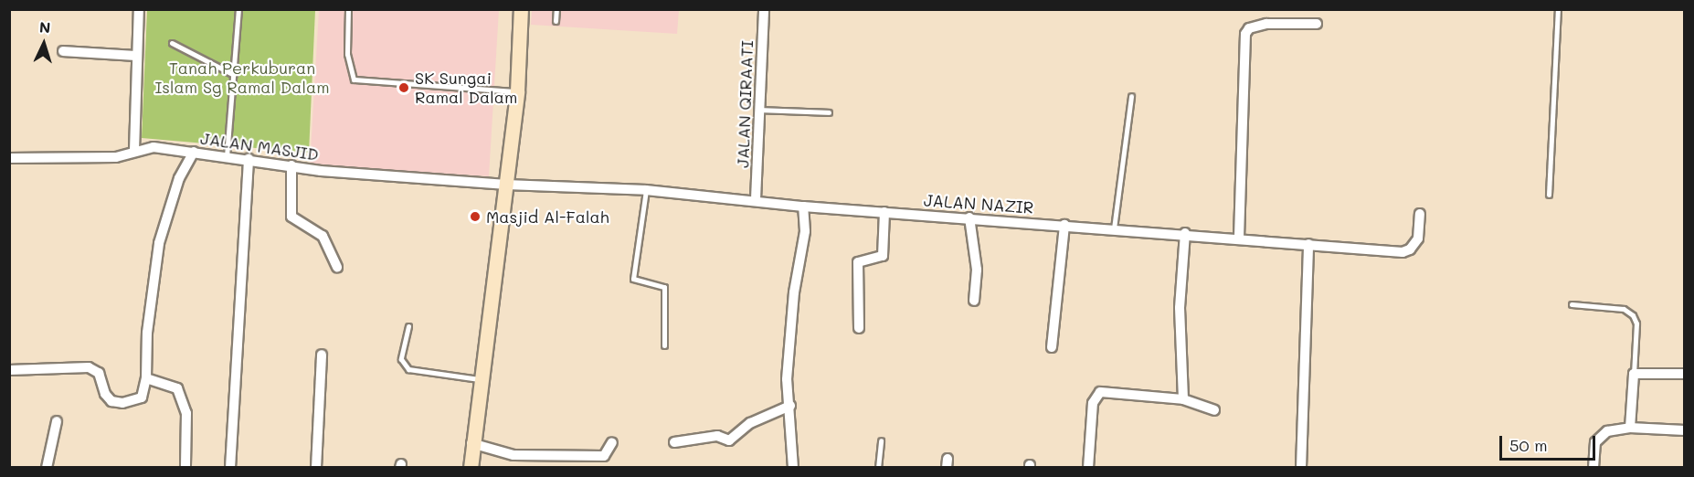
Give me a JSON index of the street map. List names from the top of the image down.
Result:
{
  "streets": {
    "street": ["JALAN QIRAATI", "JALAN MASJID", "JALAN NAZIR"]
  },
  "crossings": [
    ["JALAN QIRAATI", "JALAN NAZIR"],
    ["JALAN MASJID", "JALAN NAZIR"]
  ],
  "parks": ["Tanah Perkuburan Islam Sg Ramal Dalam"],
  "places": ["SK Sungai Ramal Dalam", "Masjid Al-Falah"],
  "scale_bar": "50 m",
  "north": "top"
}
